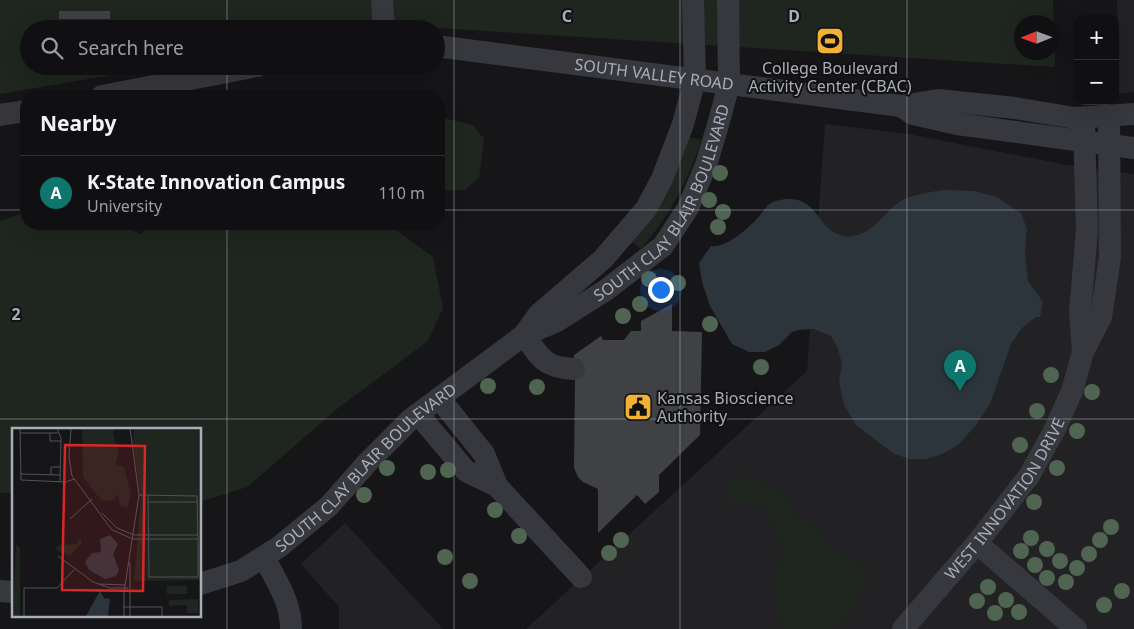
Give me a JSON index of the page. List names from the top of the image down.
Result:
{
  "streets": {
    "street": ["SOUTH VALLEY ROAD", "SOUTH CLAY BLAIR BOULEVARD", "WEST INNOVATION DRIVE"]
  },
  "crossings": [
    ["SOUTH VALLEY ROAD", "SOUTH CLAY BLAIR BOULEVARD"],
    ["SOUTH VALLEY ROAD", "WEST INNOVATION DRIVE"]
  ],
  "places": {
    "sports": ["College Boulevard Activity Center (CBAC)"],
    "public building": ["Kansas Bioscience Authority"]
  },
  "north": "left",
  "page": {
    "map_buttons": ["+", "−"],
    "search": "Search here",
    "heading": "Nearby",
    "list": [
      {
        "mark": "A",
        "name": "K-State Innovation Campus",
        "note": "University",
        "value": "110 m"
      }
    ],
    "pins": "A"
  },
  "grid": {
    "columns": ["C", "D"],
    "rows": ["2"]
  }
}
